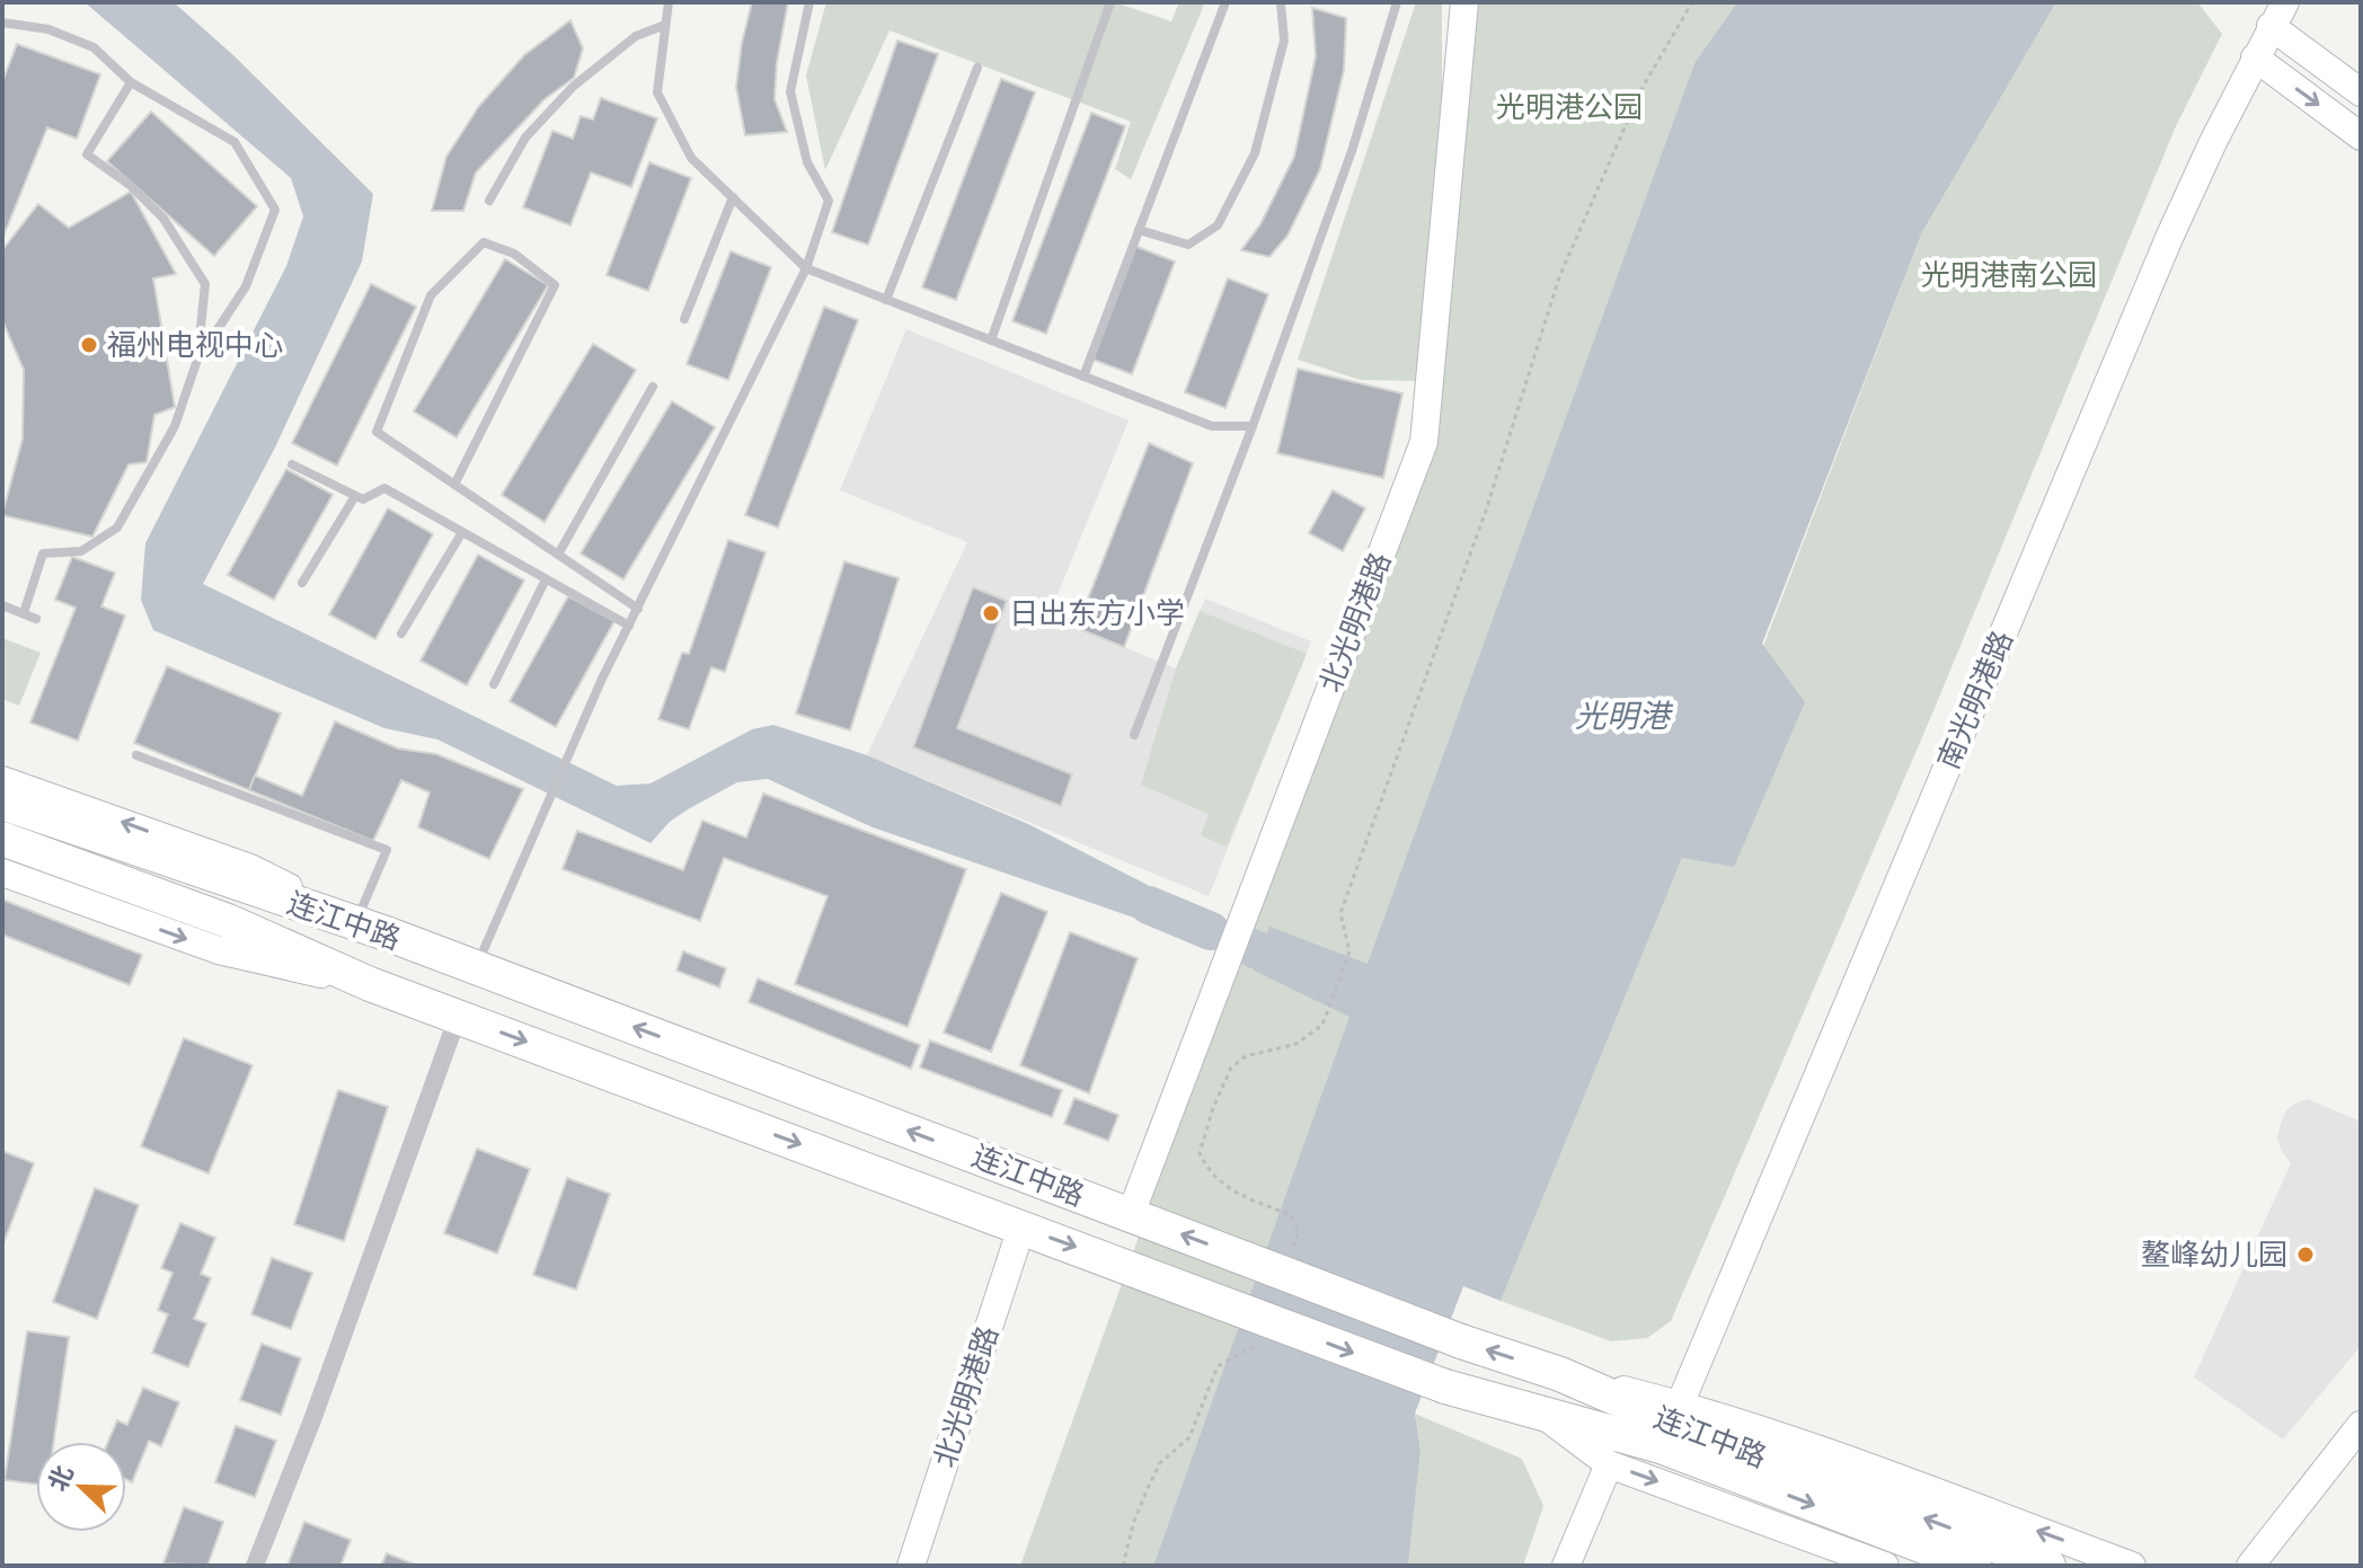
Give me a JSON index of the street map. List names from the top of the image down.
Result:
{
  "streets": {
    "highway": ["连江中路"],
    "street": ["北光明港路", "南光明港路"]
  },
  "crossings": [
    ["北光明港路", "连江中路"],
    ["南光明港路", "连江中路"]
  ],
  "water": ["光明港"],
  "parks": ["光明港公园", "光明港南公园"],
  "places": ["福州电视中心", "日出东方小学", "鳌峰幼儿园"],
  "north": "top left"
}
